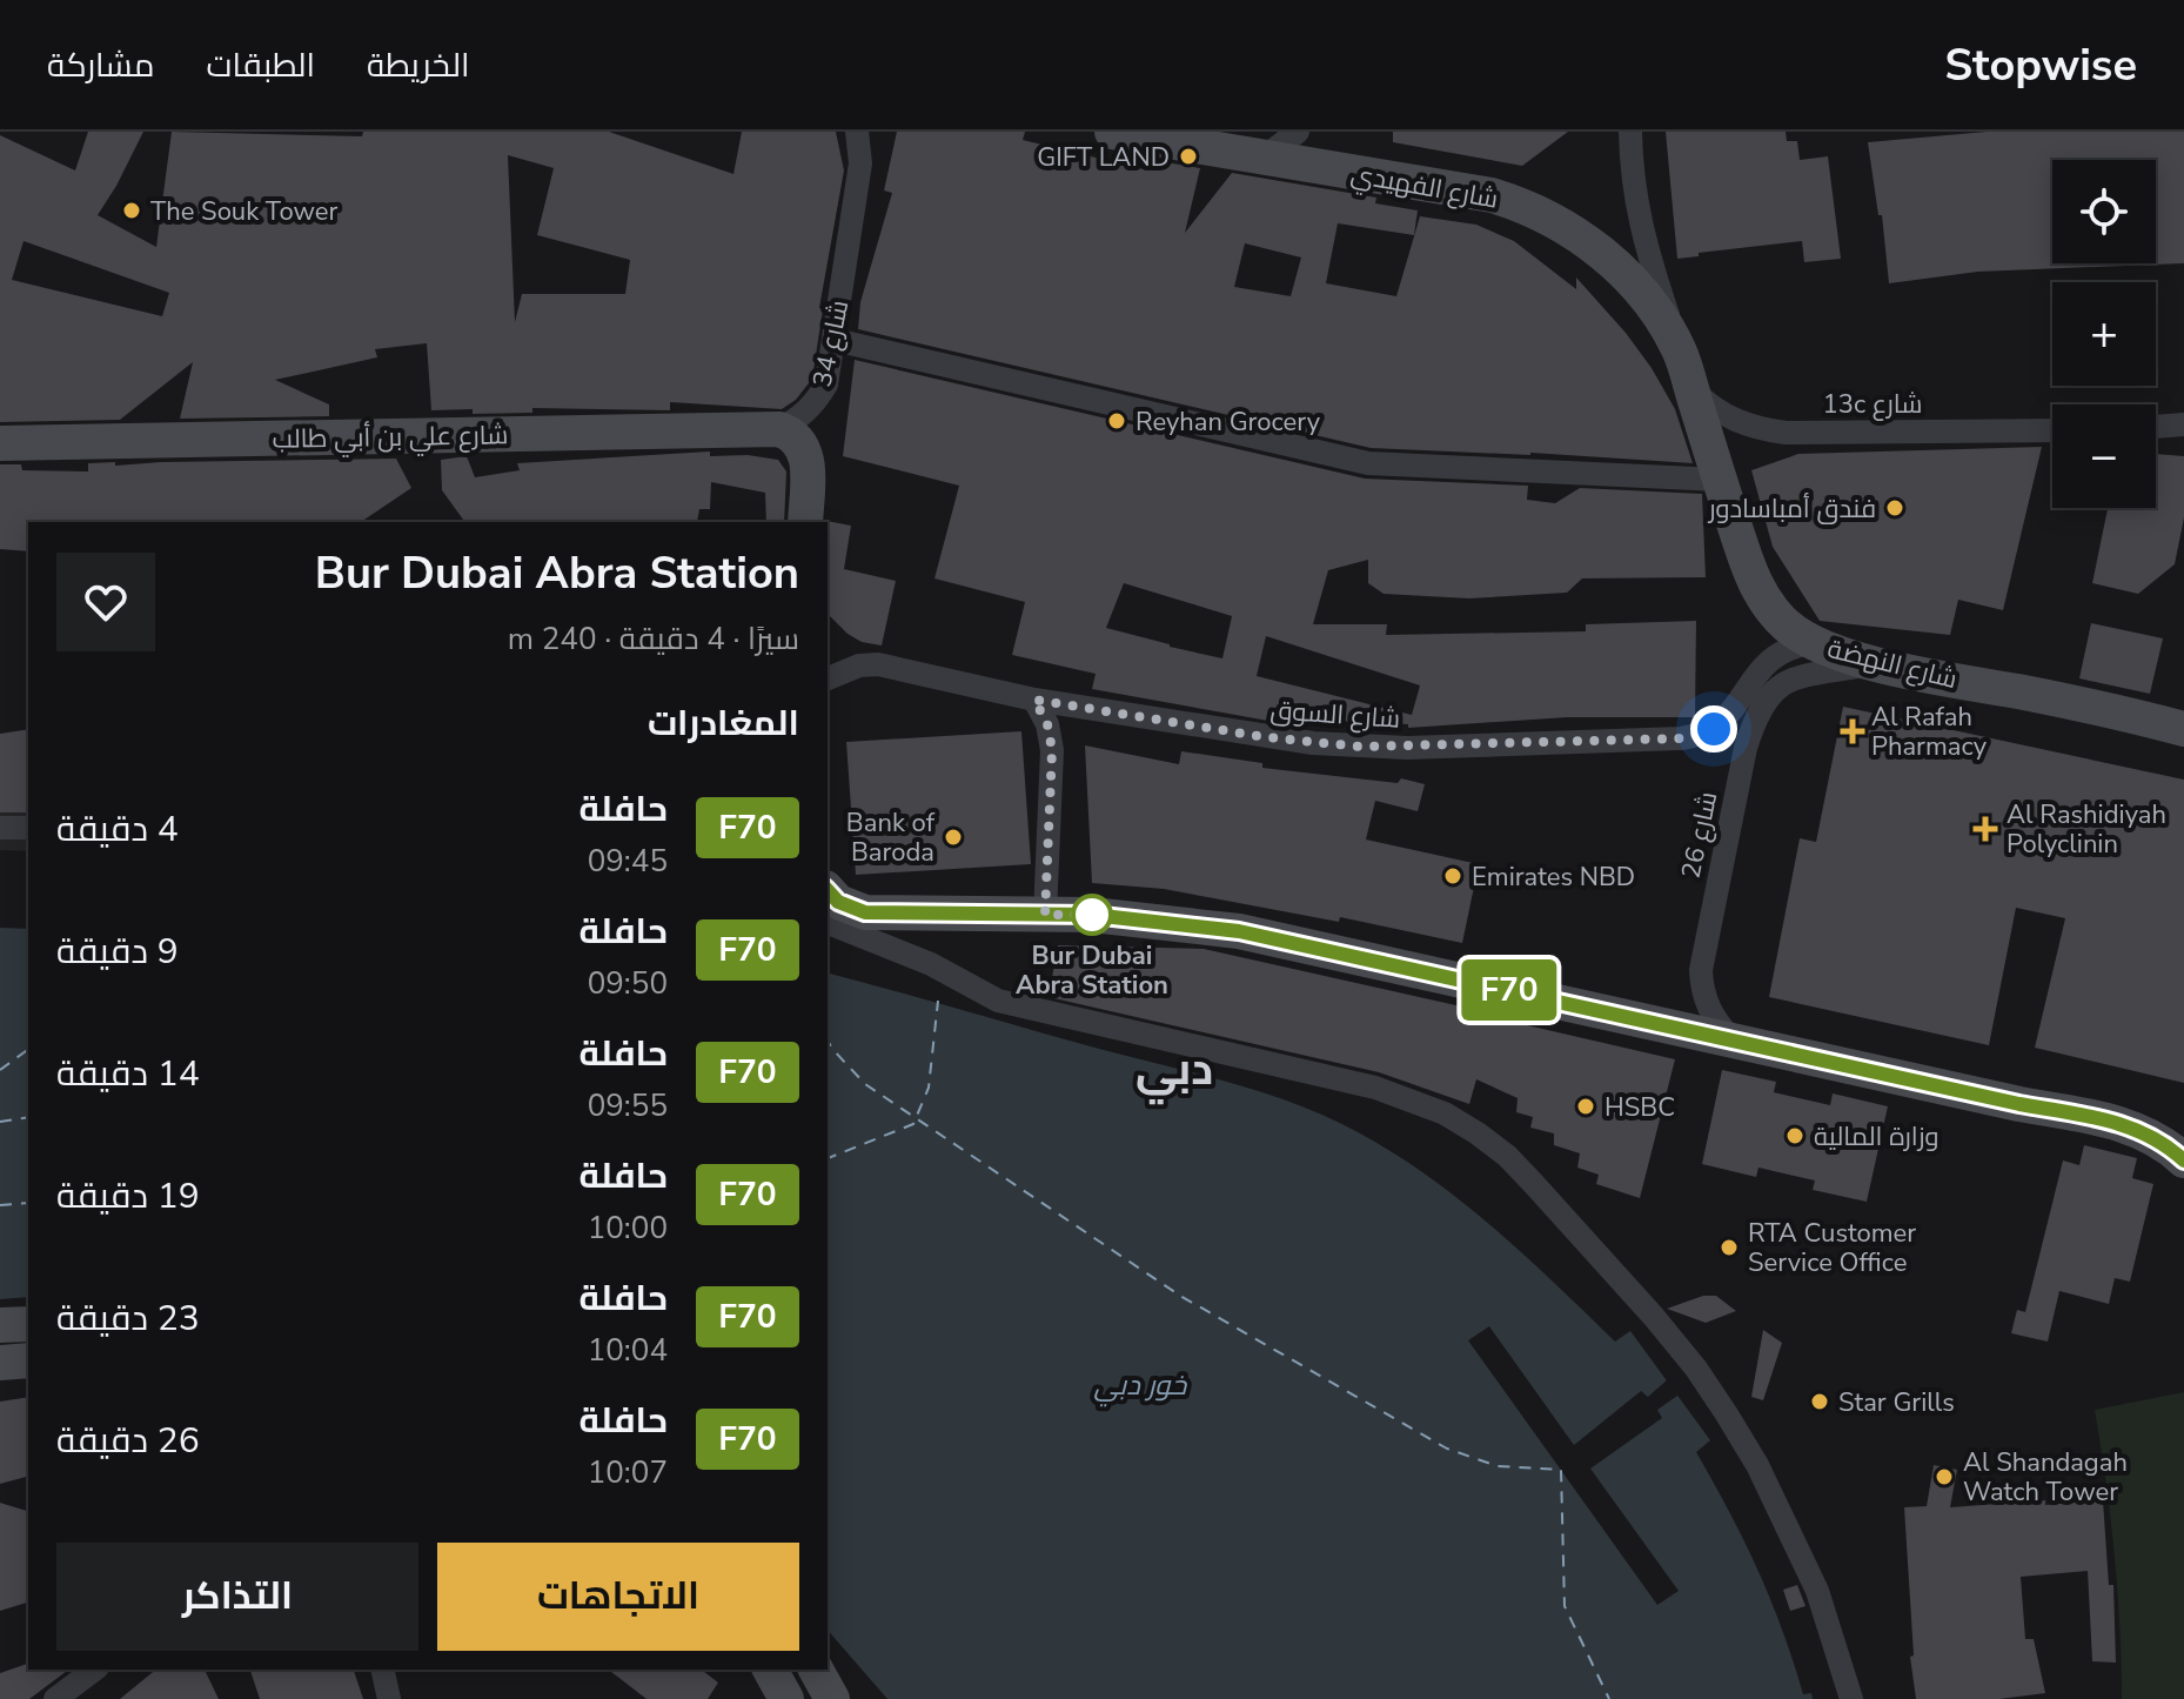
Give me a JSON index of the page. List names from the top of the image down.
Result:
{
  "streets": {
    "street": [
      "شارع الفهيدي",
      "شارع 34",
      "13c شارع",
      "شارع علي بن أبي طالب",
      "شارع النهضة",
      "شارع السوق",
      "شارع 26"
    ]
  },
  "crossings": [
    ["شارع الفهيدي", "شارع النهضة"],
    ["شارع 34", "شارع علي بن أبي طالب"],
    ["13c شارع", "شارع النهضة"],
    ["شارع النهضة", "شارع السوق"],
    ["شارع النهضة", "شارع 26"]
  ],
  "districts": ["دبي"],
  "water": ["خور دبي"],
  "places": {
    "other": [
      "GIFT LAND",
      "The Souk Tower",
      "Reyhan Grocery",
      "فندق أمباسادور",
      "Bank of Baroda",
      "Emirates NBD",
      "Bur Dubai Abra Station",
      "HSBC",
      "وزارة المالية",
      "RTA Customer Service Office",
      "Star Grills",
      "Al Shandagah Watch Tower"
    ],
    "health": ["Al Rafah Pharmacy", "Al Rashidiyah Polyclinin"]
  },
  "lines": ["bus line F70"],
  "page": {
    "header": "Stopwise",
    "nav": ["الخريطة", "الطبقات", "مشاركة"],
    "on_map": "F70",
    "map_buttons": ["+", "−"],
    "heading": [
      ["Bur Dubai Abra Station", "سيرًا · 4 دقيقة · 240 m"],
      "المغادرات"
    ],
    "list": [
      {
        "mark": "F70",
        "name": "حافلة",
        "note": "09:45",
        "value": "4 دقيقة"
      },
      {
        "mark": "F70",
        "name": "حافلة",
        "note": "09:50",
        "value": "9 دقيقة"
      },
      {
        "mark": "F70",
        "name": "حافلة",
        "note": "09:55",
        "value": "14 دقيقة"
      },
      {
        "mark": "F70",
        "name": "حافلة",
        "note": "10:00",
        "value": "19 دقيقة"
      },
      {
        "mark": "F70",
        "name": "حافلة",
        "note": "10:04",
        "value": "23 دقيقة"
      },
      {
        "mark": "F70",
        "name": "حافلة",
        "note": "10:07",
        "value": "26 دقيقة"
      }
    ],
    "buttons": ["الاتجاهات", "التذاكر"]
  }
}
